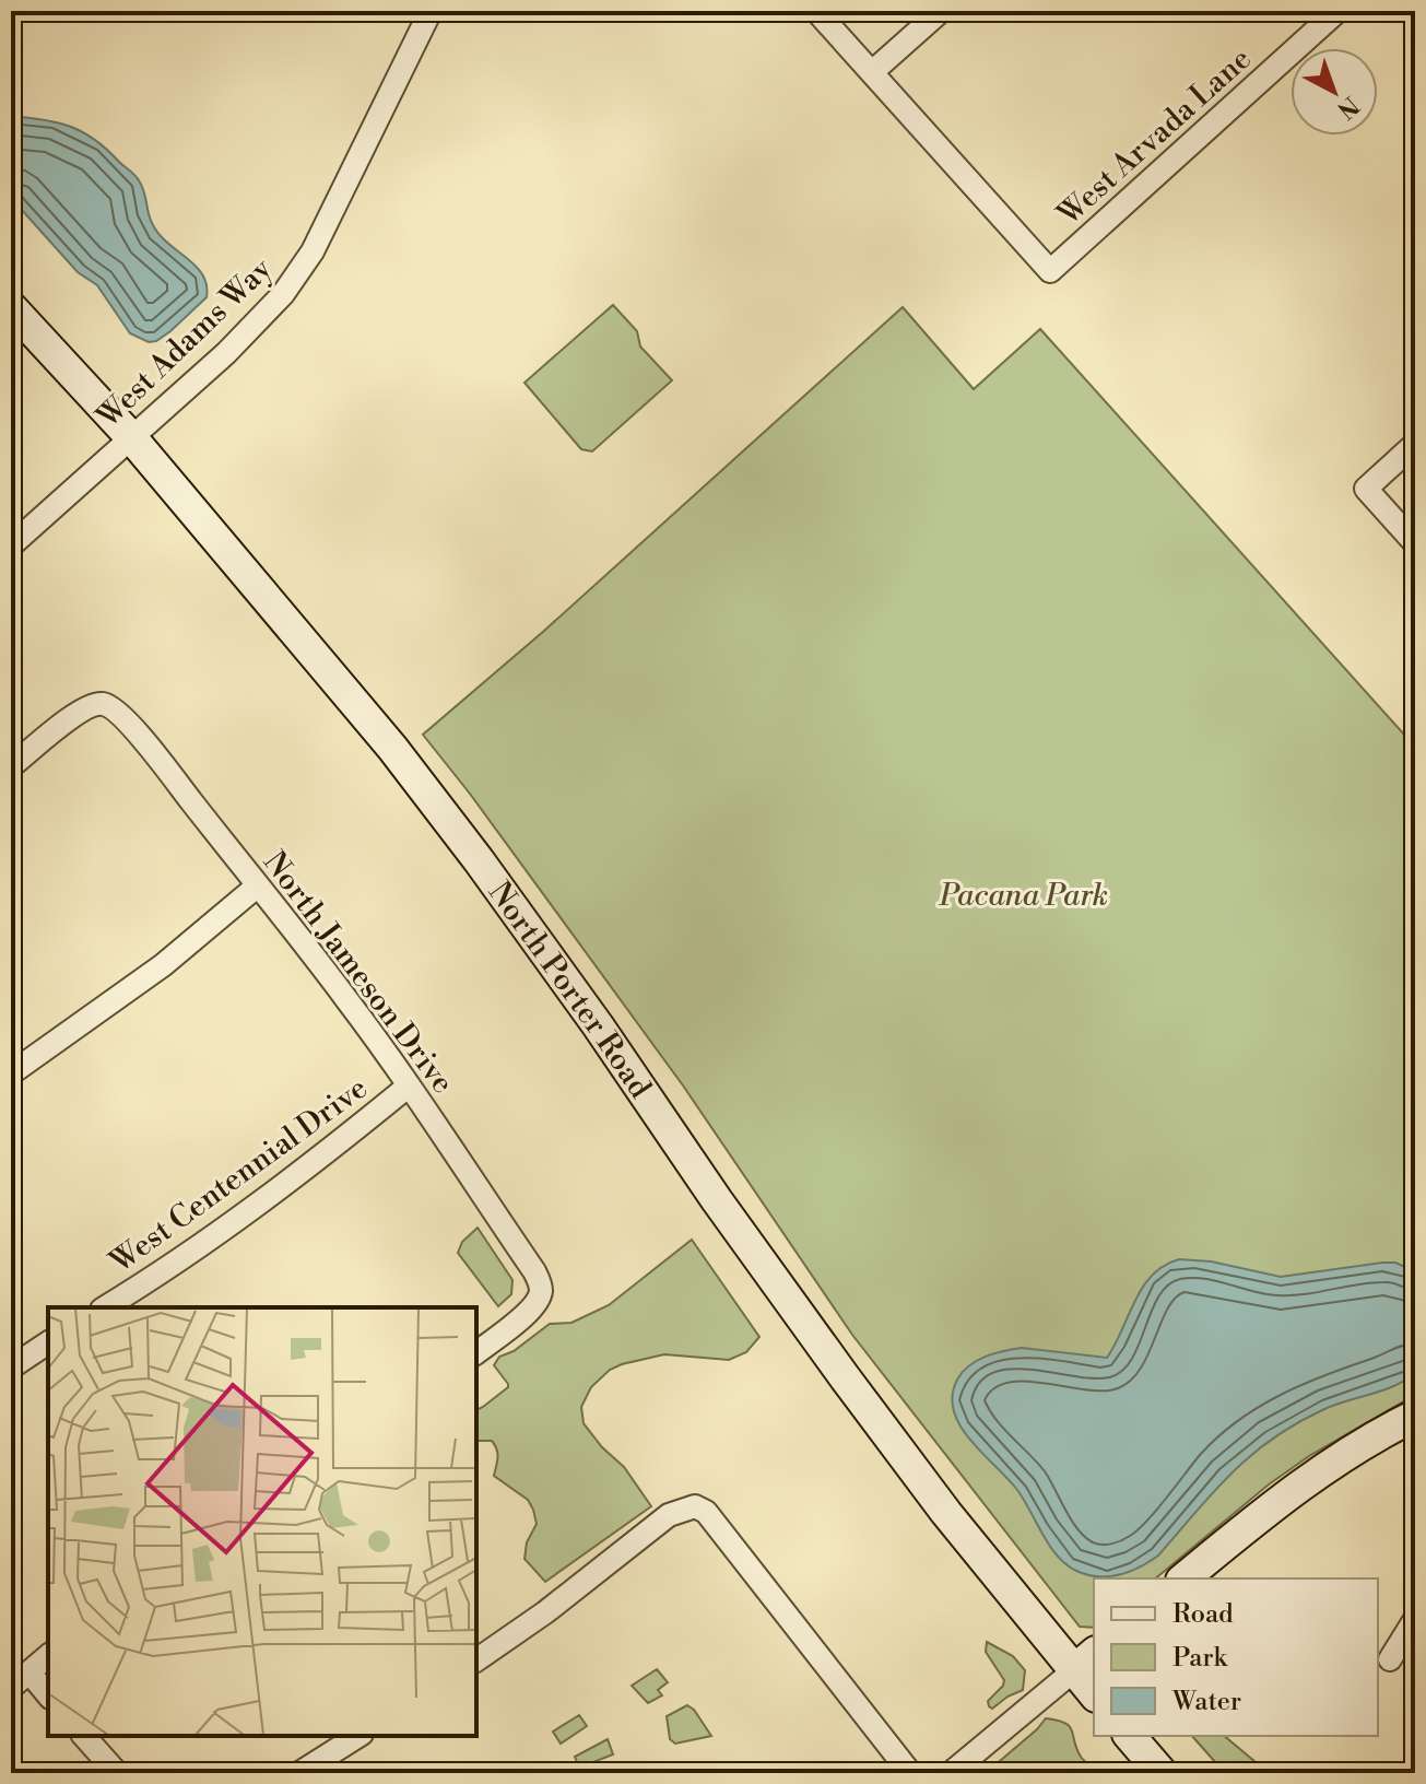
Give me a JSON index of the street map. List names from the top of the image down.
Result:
{
  "streets": {
    "street": [
      "West Arvada Lane",
      "West Adams Way",
      "North Jameson Drive",
      "North Porter Road",
      "West Centennial Drive"
    ]
  },
  "crossings": [
    ["West Adams Way", "North Porter Road"],
    ["North Jameson Drive", "West Centennial Drive"]
  ],
  "parks": ["Pacana Park"],
  "legend": ["Road", "Park", "Water"],
  "north": "bottom right"
}
